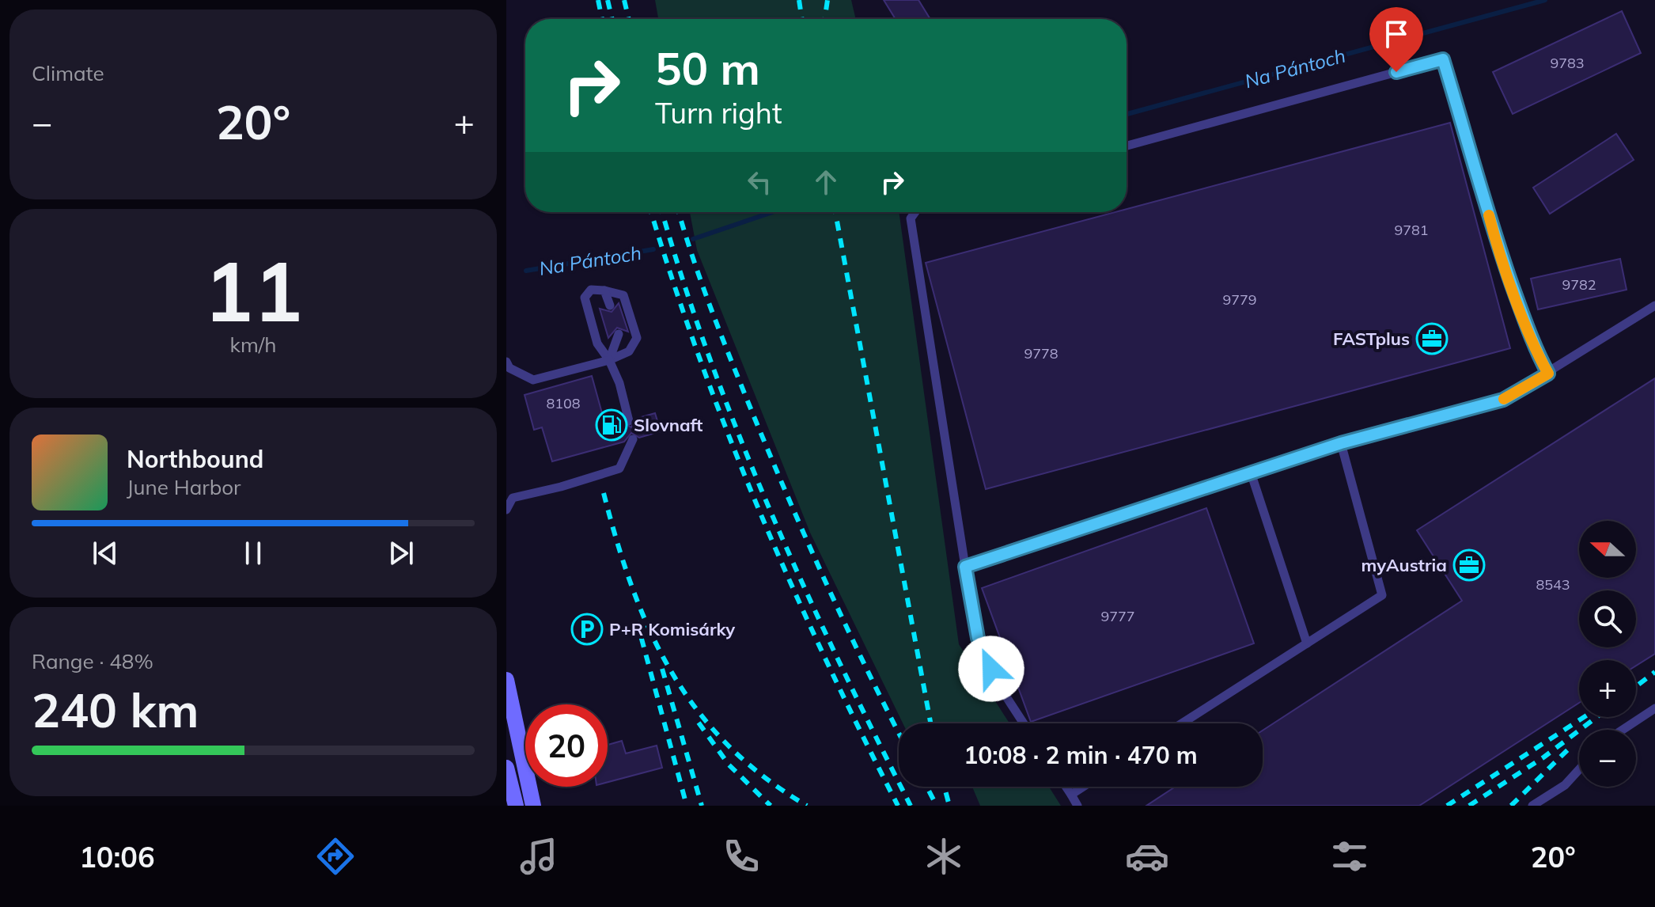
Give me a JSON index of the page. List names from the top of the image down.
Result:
{
  "water": ["Na Pántoch"],
  "places": {
    "office": ["FASTplus", "myAustria"],
    "fuel station": ["Slovnaft"],
    "parking": ["P+R Komisárky"]
  },
  "house_numbers": [
    "9783",
    "9781",
    "9782",
    "9779",
    "9778",
    "8108",
    "8543",
    "9777"
  ],
  "north": "left",
  "page": {
    "tile": [
      "Climate",
      ["11", "km/h"],
      ["Range · 48%", "240 km"]
    ],
    "turn": ["50 m", "Turn right"],
    "heat": ["−", "20°", "+"],
    "song": ["Northbound", "June Harbor"],
    "map_buttons": ["+", "−"],
    "limit": "20",
    "trip": "10:08 · 2 min · 470 m",
    "tabs": ["10:06", "20°"]
  }
}
